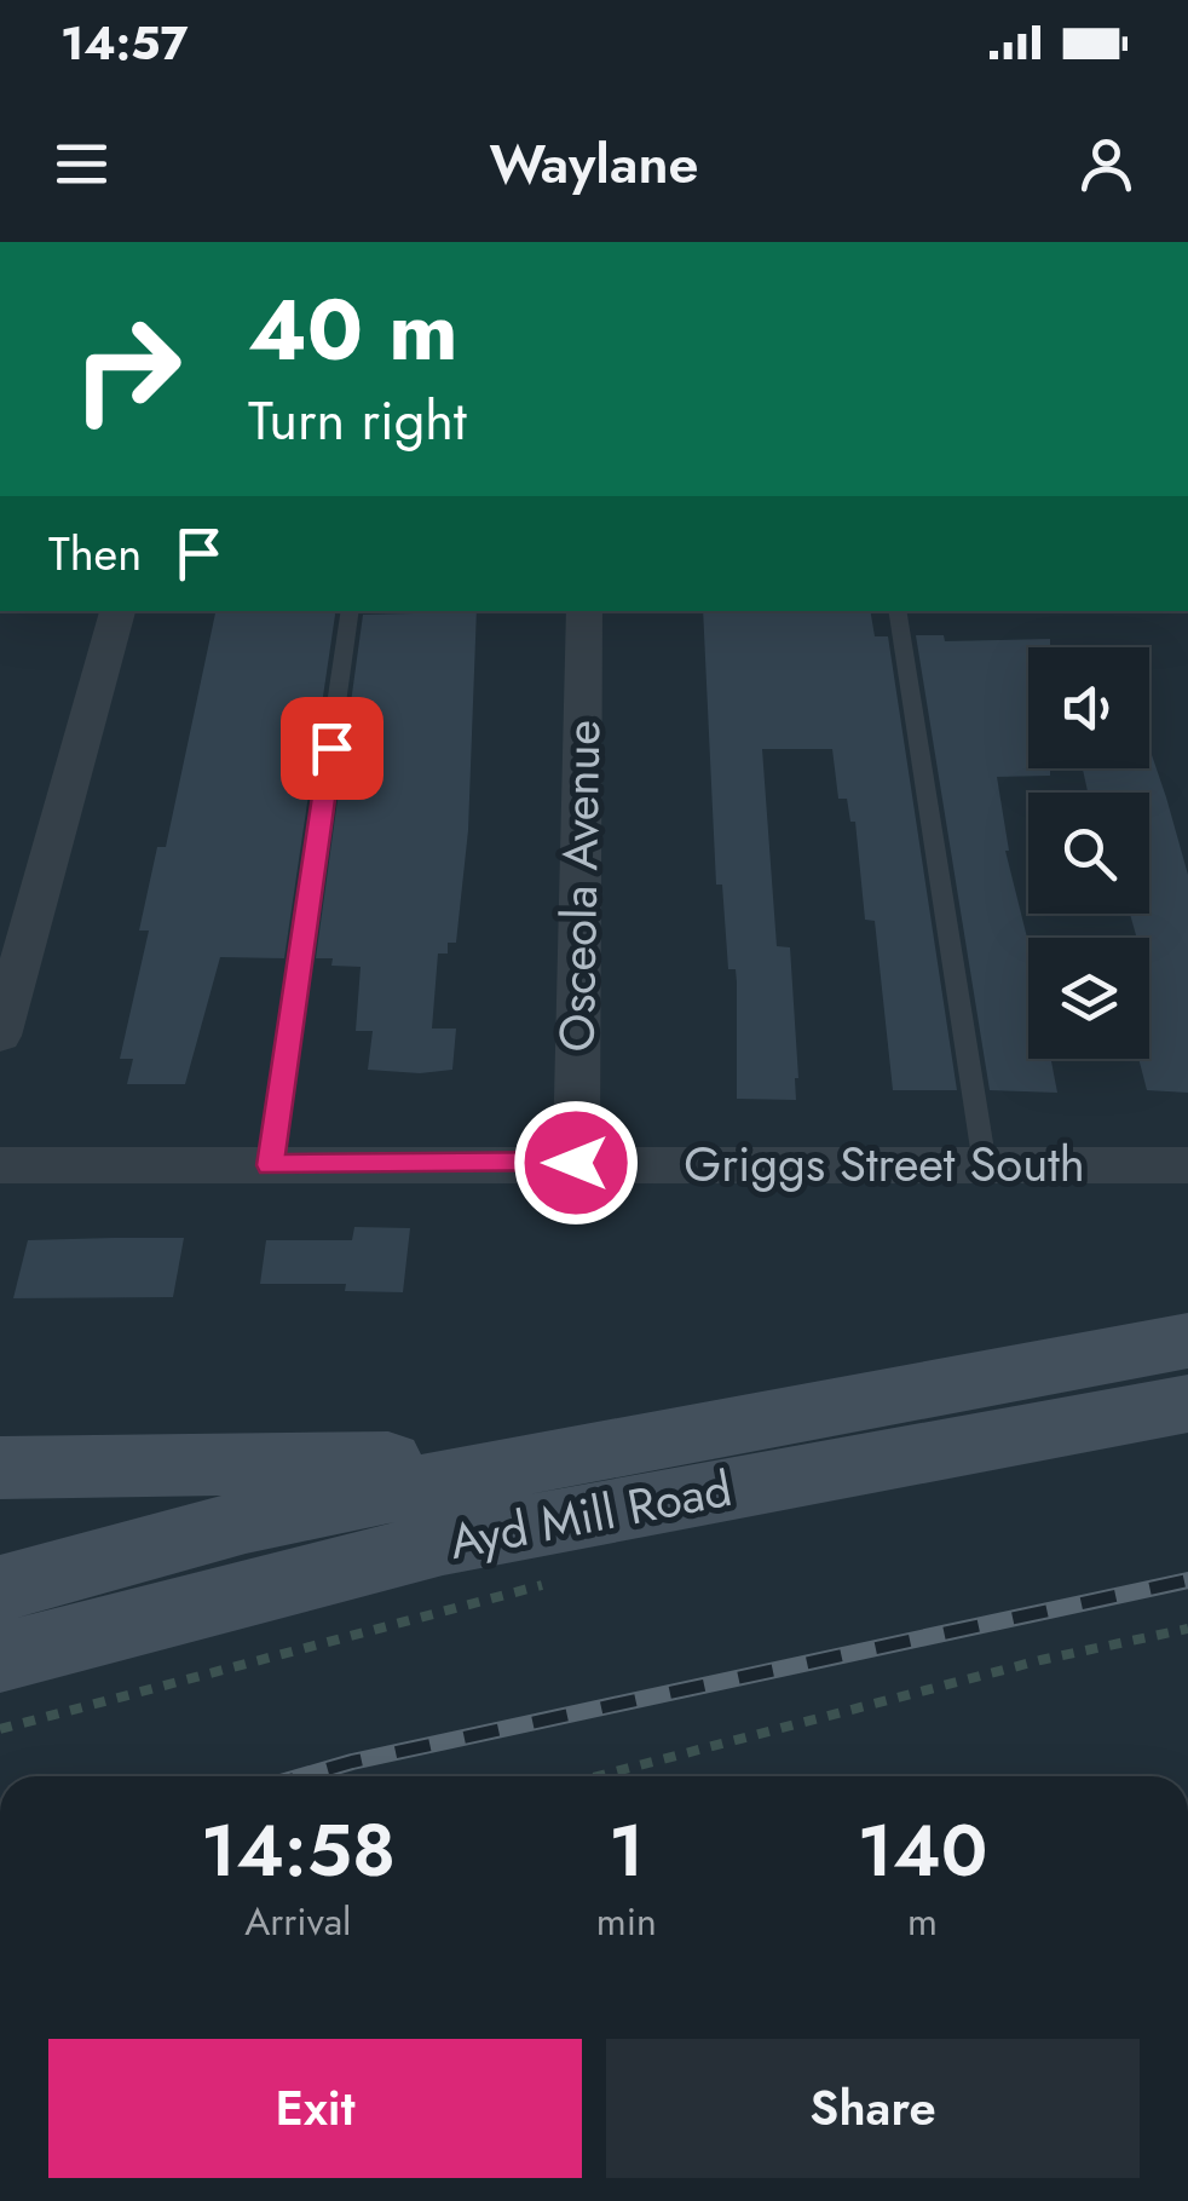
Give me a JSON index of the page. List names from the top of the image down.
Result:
{
  "streets": {
    "main road": ["Ayd Mill Road"],
    "street": ["Osceola Avenue", "Griggs Street South"]
  },
  "crossings": [
    ["Osceola Avenue", "Griggs Street South"]
  ],
  "page": {
    "status": "14:57",
    "header": "Waylane",
    "turn": ["40 m", "Turn right"],
    "then": "Then",
    "eta": [
      "14:58",
      "Arrival",
      "1",
      "min",
      "140",
      "m"
    ],
    "buttons": ["Exit", "Share"]
  }
}
